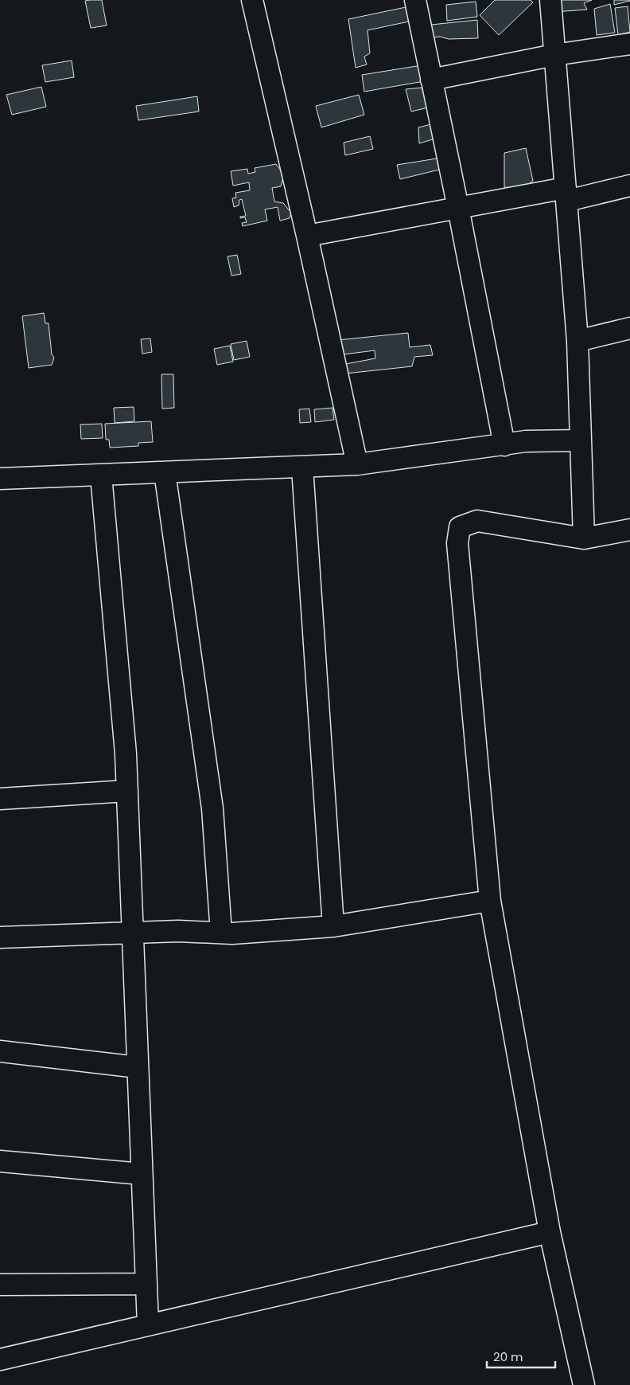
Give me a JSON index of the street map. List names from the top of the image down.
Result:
{
  "scale_bar": "20 m"
}
